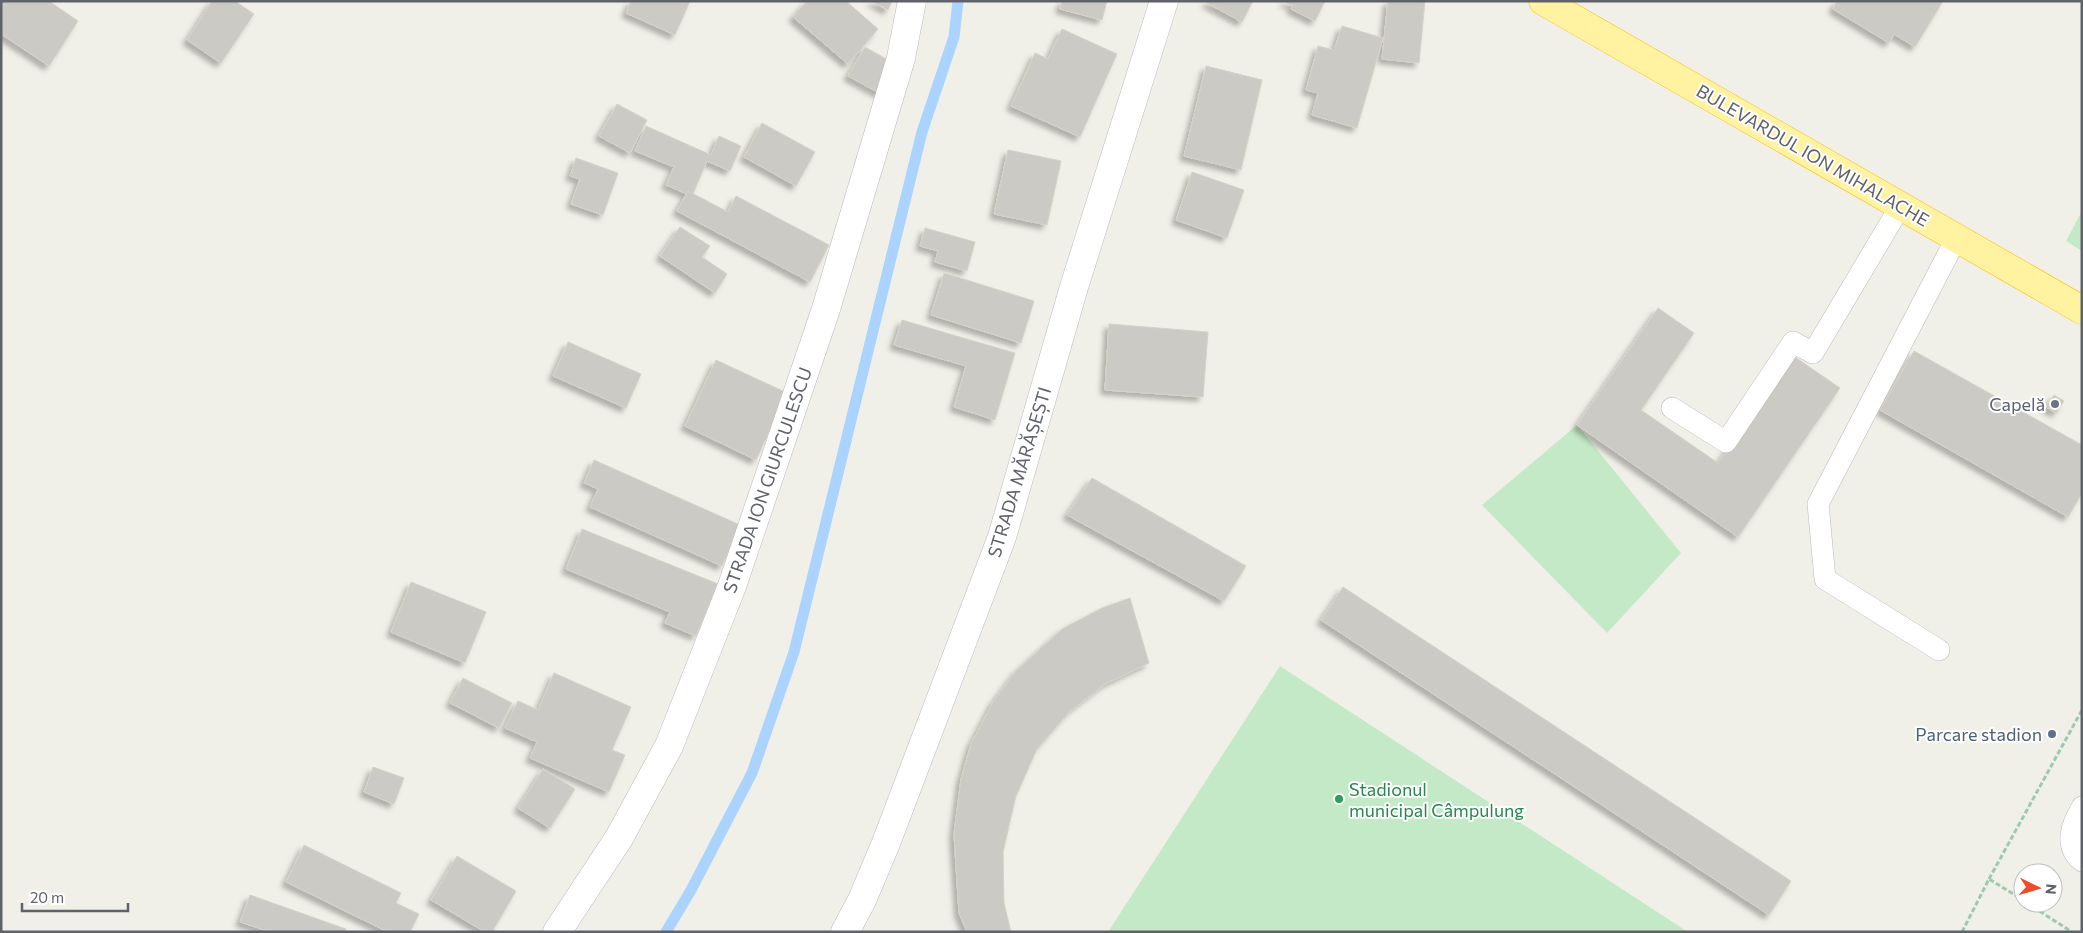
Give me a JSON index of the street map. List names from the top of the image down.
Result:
{
  "streets": {
    "highway": ["BULEVARDUL ION MIHALACHE"],
    "street": ["STRADA MĂRĂȘEȘTI", "STRADA ION GIURCULESCU"]
  },
  "places": ["Capelă", "Parcare stadion", "Stadionul municipal Câmpulung"],
  "scale_bar": "20 m",
  "north": "right"
}
